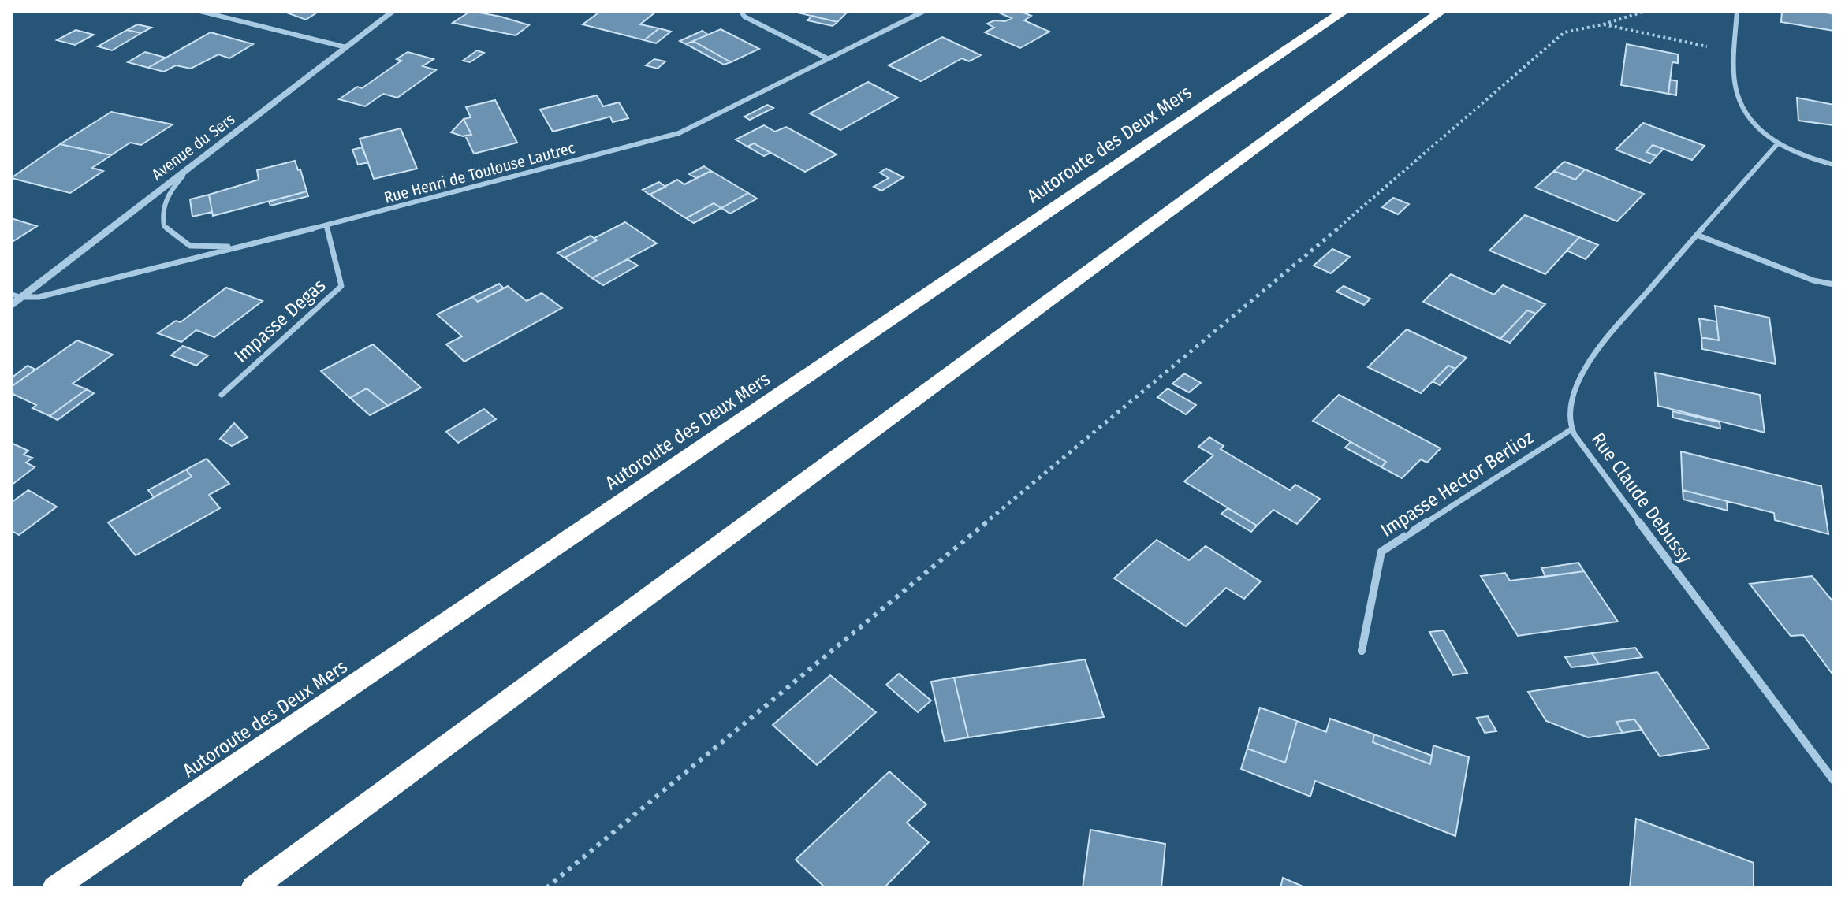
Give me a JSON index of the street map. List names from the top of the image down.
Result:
{
  "streets": {
    "highway": ["Autoroute des Deux Mers"],
    "street": [
      "Avenue du Sers",
      "Rue Henri de Toulouse Lautrec",
      "Impasse Degas",
      "Impasse Hector Berlioz",
      "Rue Claude Debussy"
    ]
  },
  "crossings": [
    ["Avenue du Sers", "Rue Henri de Toulouse Lautrec"],
    ["Rue Henri de Toulouse Lautrec", "Impasse Degas"],
    ["Impasse Hector Berlioz", "Rue Claude Debussy"]
  ]
}
